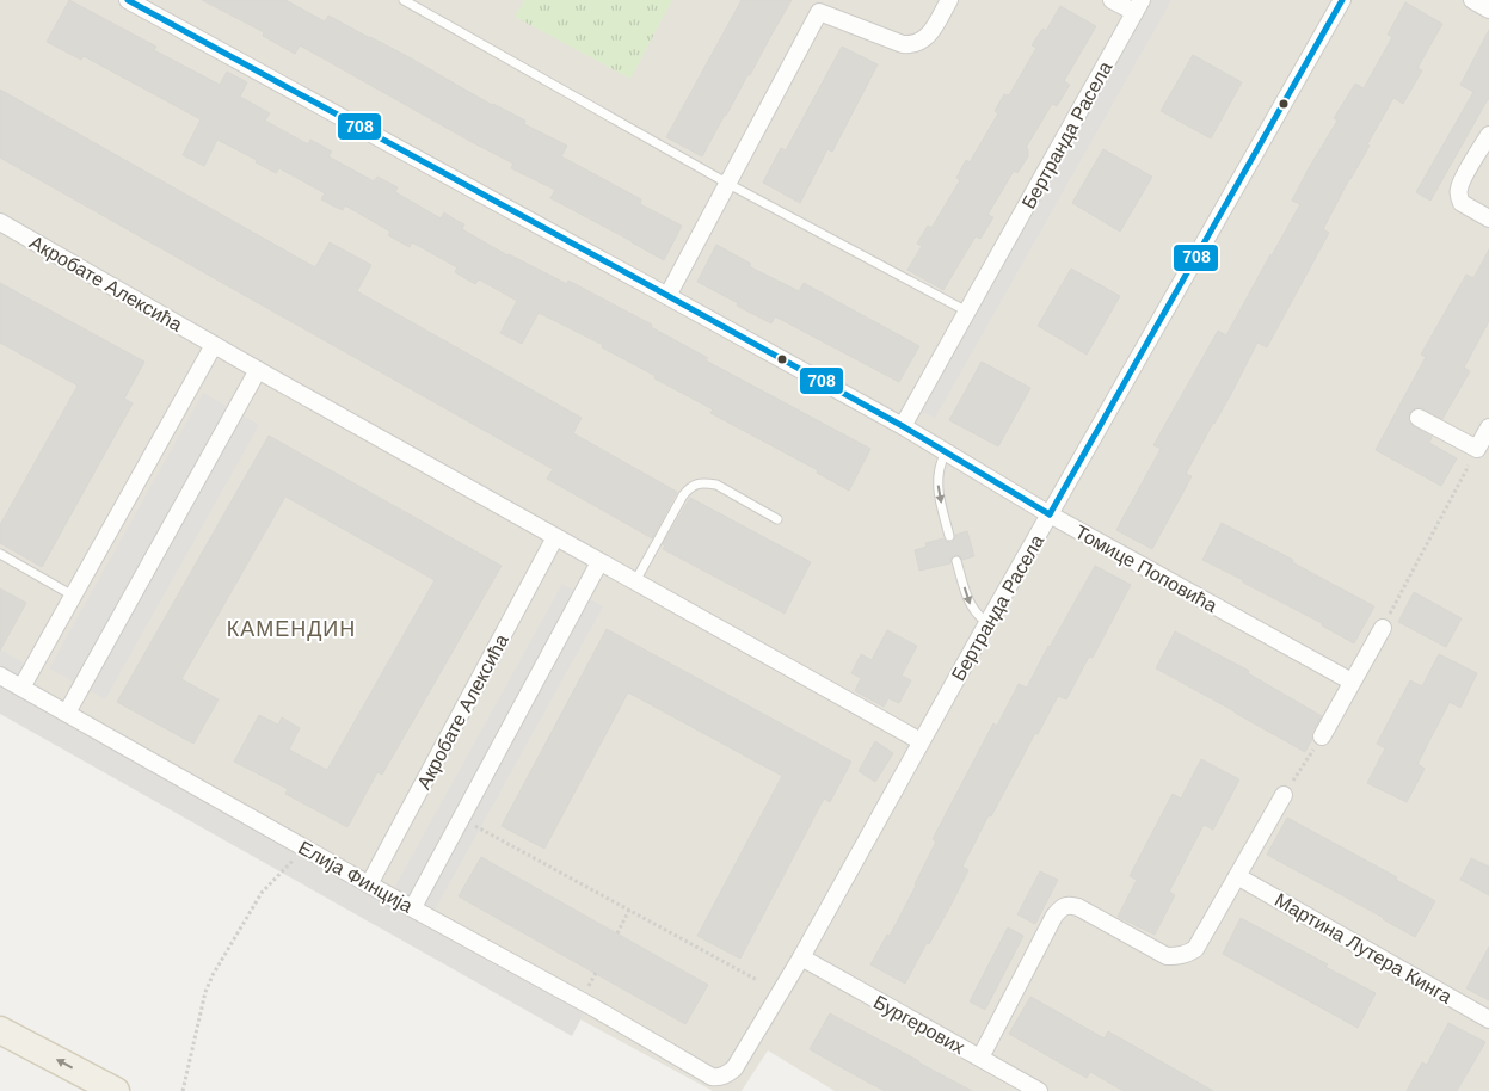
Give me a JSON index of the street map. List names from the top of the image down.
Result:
{
  "streets": {
    "street": [
      "Бертранда Расела",
      "Акробате Алексића",
      "Томице Поповића",
      "Елија Финција",
      "Мартина Лутера Кинга",
      "Бургерових"
    ]
  },
  "crossings": [
    ["Бертранда Расела", "Акробате Алексића"],
    ["Бертранда Расела", "Томице Поповића"],
    ["Бертранда Расела", "Елија Финција"],
    ["Бертранда Расела", "Бургерових"],
    ["Акробате Алексића", "Елија Финција"]
  ],
  "districts": ["КАМЕНДИН"],
  "lines": ["transit line 708"]
}
